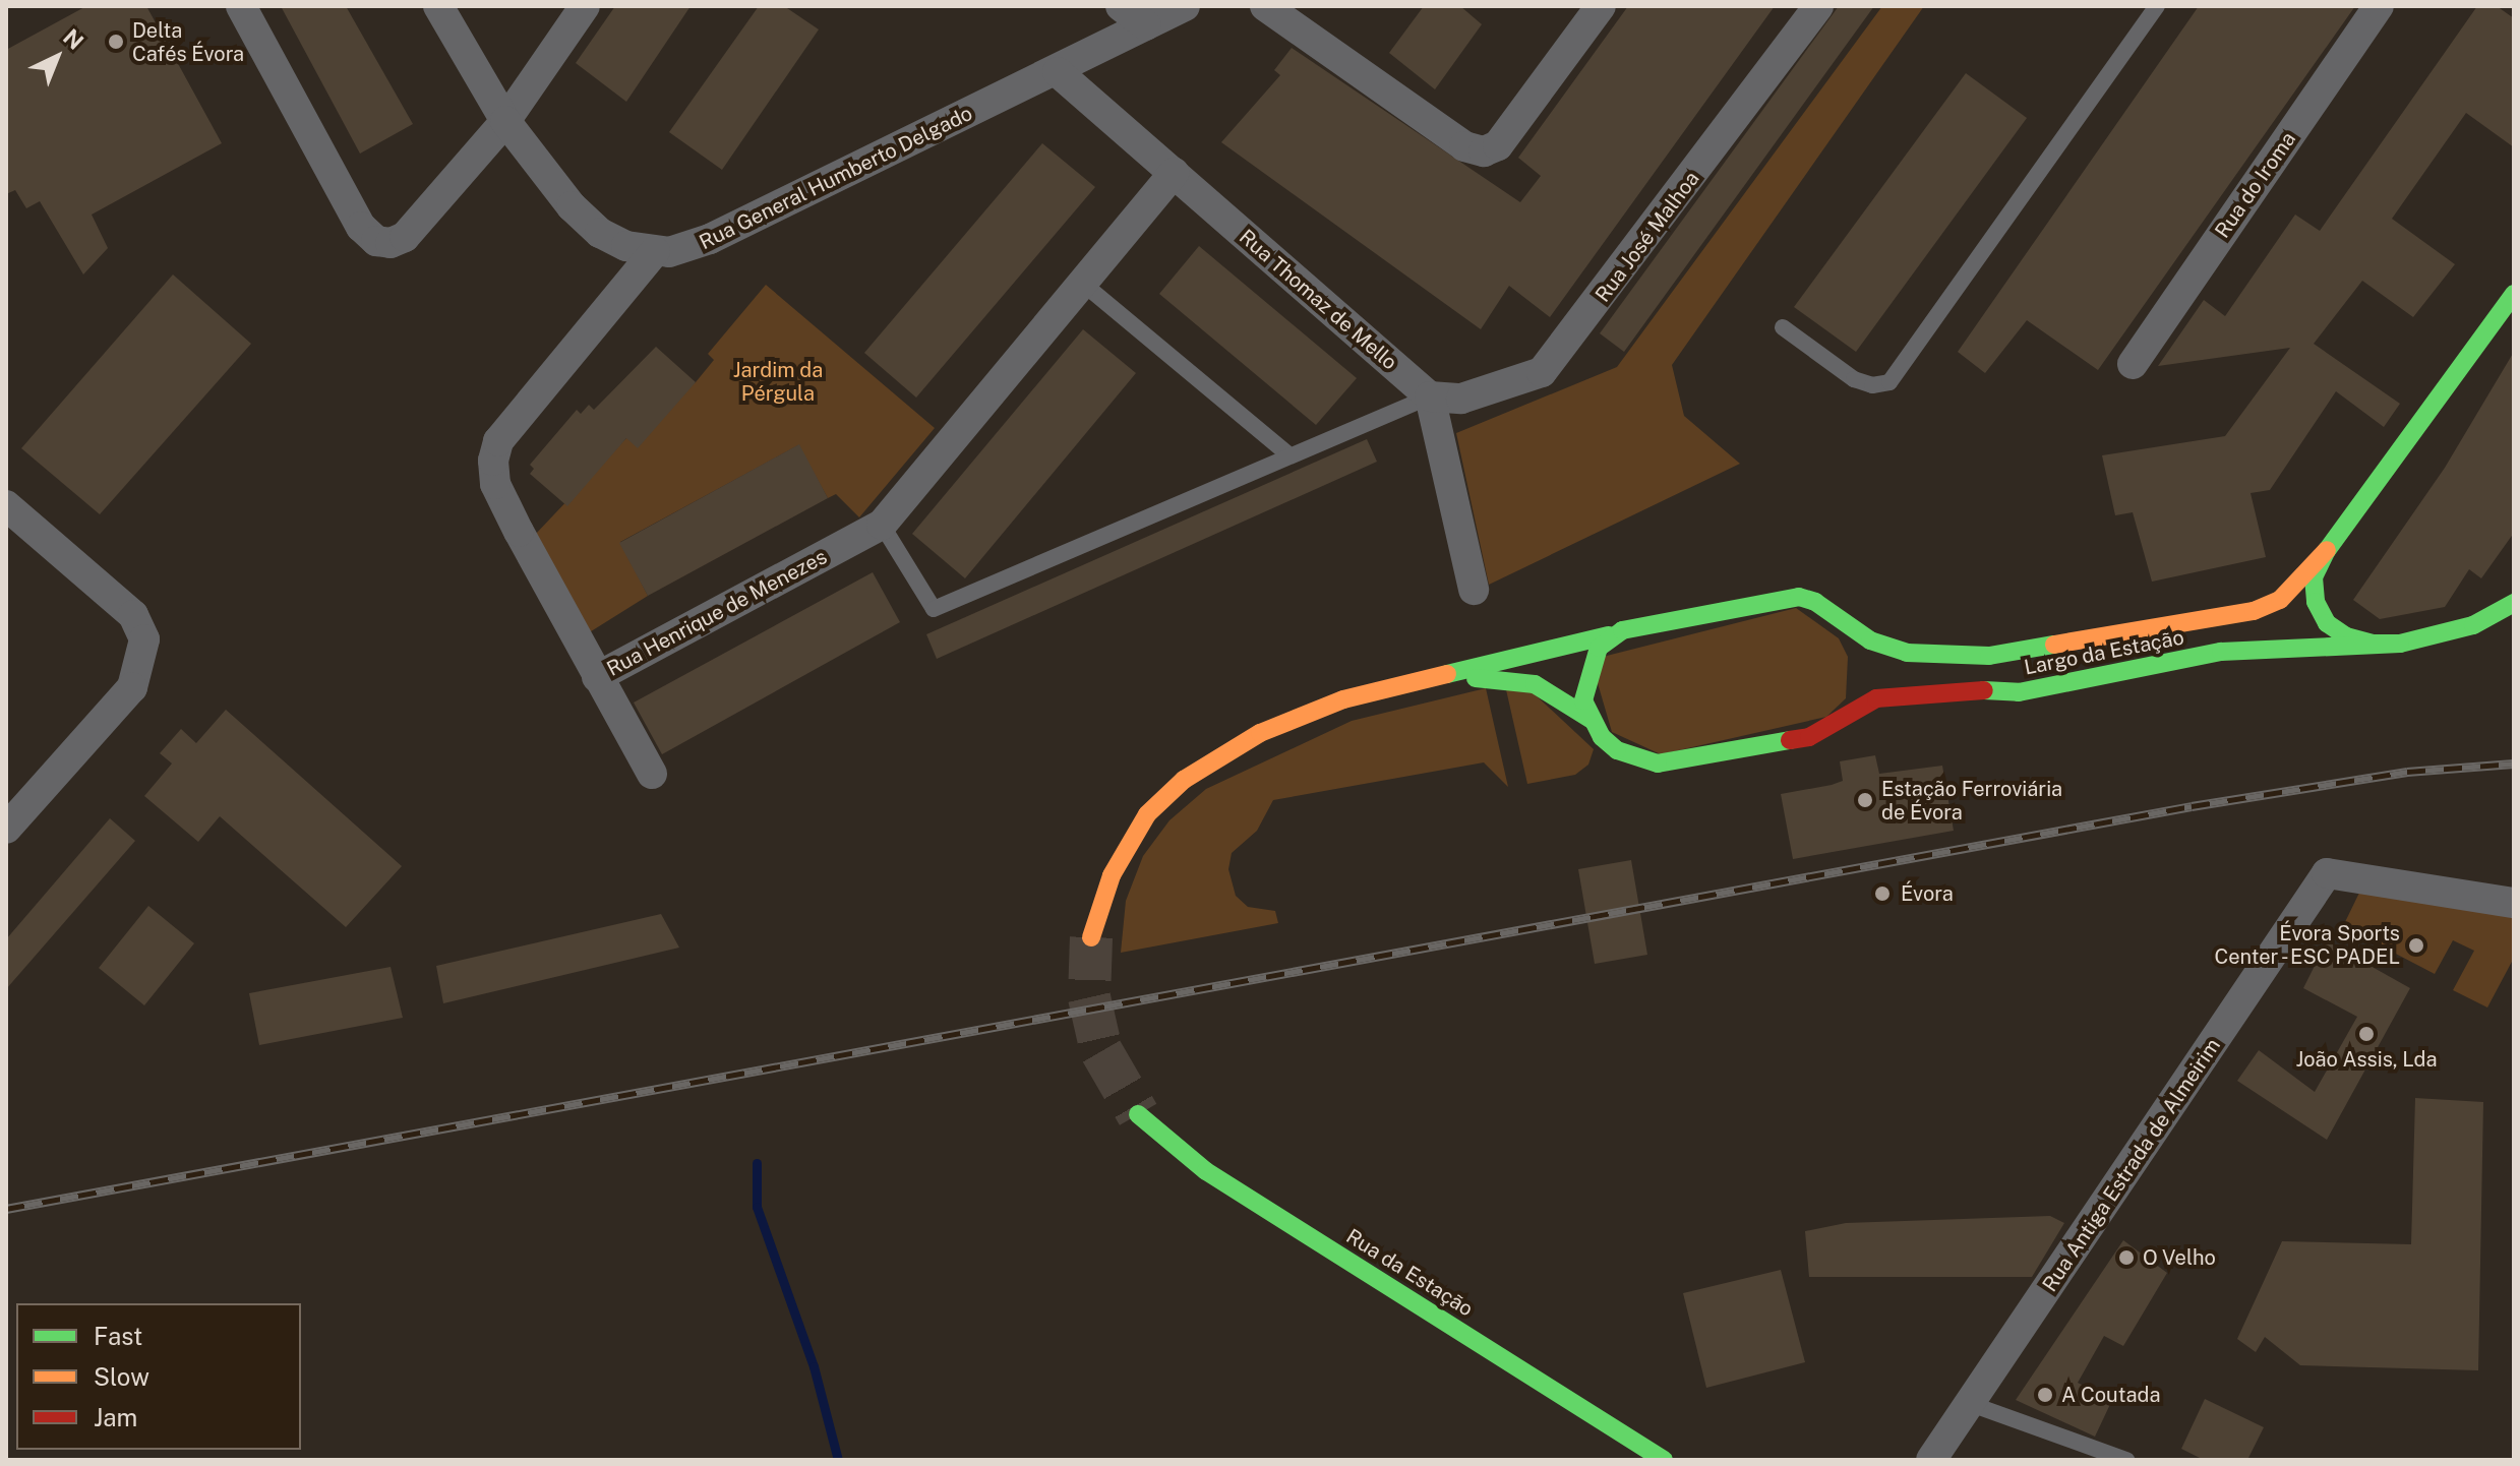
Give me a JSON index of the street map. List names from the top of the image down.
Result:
{
  "streets": {
    "street": [
      "Rua General Humberto Delgado",
      "Rua do Iroma",
      "Rua José Malhoa",
      "Rua Thomaz de Mello",
      "Rua Henrique de Menezes",
      "Largo da Estação",
      "Rua Antiga Estrada de Almeirim",
      "Rua da Estação"
    ]
  },
  "crossings": [
    ["Rua General Humberto Delgado", "Rua Thomaz de Mello"],
    ["Rua General Humberto Delgado", "Rua Henrique de Menezes"],
    ["Rua José Malhoa", "Rua Thomaz de Mello"],
    ["Rua Thomaz de Mello", "Rua Henrique de Menezes"]
  ],
  "parks": ["Jardim da Pérgula"],
  "places": [
    "Delta Cafés Évora",
    "Estação Ferroviária de Évora",
    "Évora",
    "Évora Sports Center - ESC PADEL",
    "João Assis, Lda",
    "O Velho",
    "A Coutada"
  ],
  "legend": ["Fast", "Slow", "Jam"],
  "north": "top right"
}
